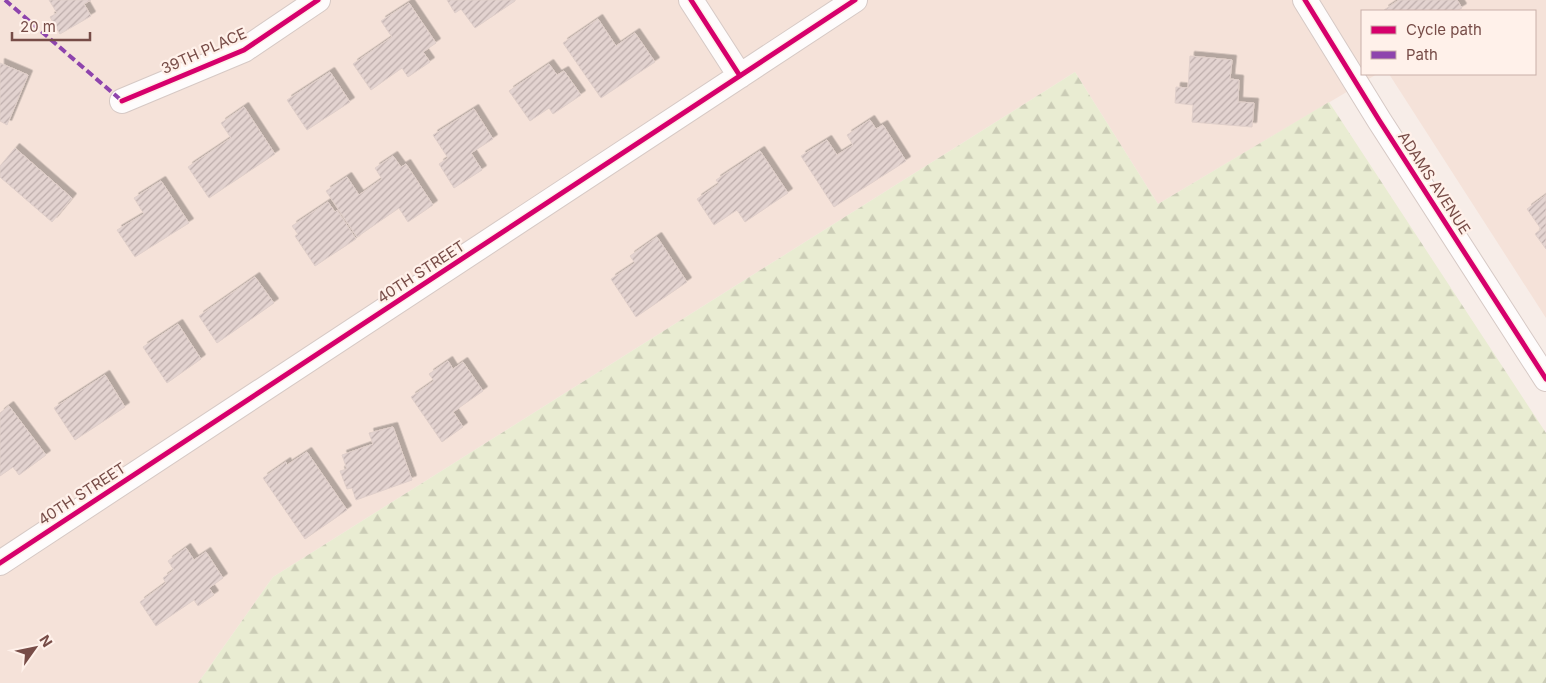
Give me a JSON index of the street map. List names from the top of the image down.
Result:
{
  "streets": {
    "street": ["39TH PLACE", "ADAMS AVENUE", "40TH STREET"]
  },
  "legend": ["Cycle path", "Path"],
  "scale_bar": "20 m",
  "north": "top right"
}
